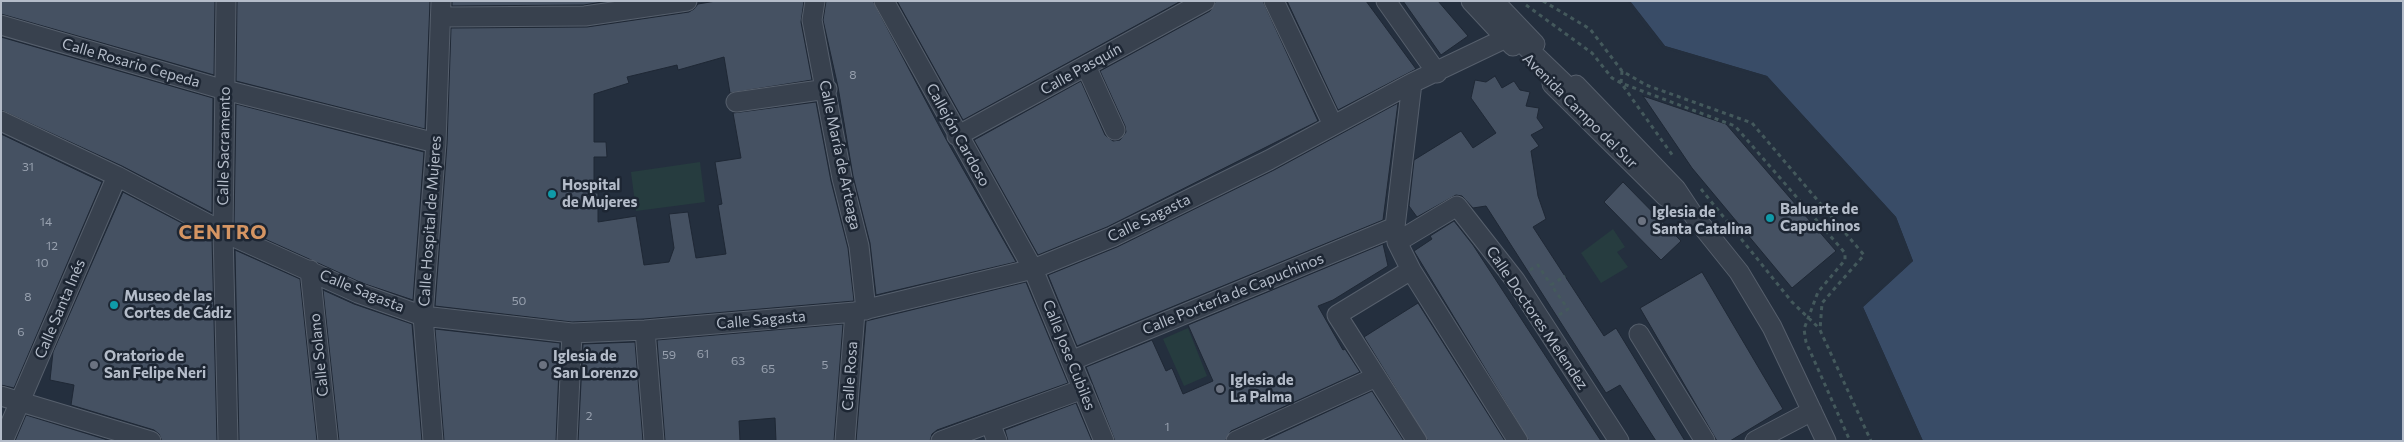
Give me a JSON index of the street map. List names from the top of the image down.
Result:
{
  "streets": {
    "street": [
      "Calle Rosario Cepeda",
      "Calle Pasquín",
      "Avenida Campo del Sur",
      "Callejón Cardoso",
      "Calle Sacramento",
      "Calle María de Arteaga",
      "Calle Sagasta",
      "Calle Hospital de Mujeres",
      "Calle Portería de Capuchinos",
      "Calle Santa Inés",
      "Calle Doctores Melendez",
      "Calle Solano",
      "Calle Jose Cubiles",
      "Calle Rosa"
    ]
  },
  "crossings": [
    ["Calle Rosario Cepeda", "Calle Sacramento"],
    ["Calle Rosario Cepeda", "Calle Hospital de Mujeres"],
    ["Calle Pasquín", "Callejón Cardoso"],
    ["Avenida Campo del Sur", "Calle Sagasta"],
    ["Callejón Cardoso", "Calle Sagasta"],
    ["Callejón Cardoso", "Calle Jose Cubiles"],
    ["Calle Sacramento", "Calle Sagasta"],
    ["Calle María de Arteaga", "Calle Sagasta"],
    ["Calle María de Arteaga", "Calle Rosa"],
    ["Calle Sagasta", "Calle Hospital de Mujeres"],
    ["Calle Sagasta", "Calle Santa Inés"],
    ["Calle Sagasta", "Calle Solano"],
    ["Calle Sagasta", "Calle Jose Cubiles"],
    ["Calle Sagasta", "Calle Rosa"],
    ["Calle Portería de Capuchinos", "Calle Doctores Melendez"],
    ["Calle Portería de Capuchinos", "Calle Jose Cubiles"]
  ],
  "districts": ["CENTRO"],
  "places": [
    "Hospital de Mujeres",
    "Baluarte de Capuchinos",
    "Iglesia de Santa Catalina",
    "Museo de las Cortes de Cádiz",
    "Oratorio de San Felipe Neri",
    "Iglesia de San Lorenzo",
    "Iglesia de La Palma"
  ],
  "house_numbers": [
    "8",
    "31",
    "14",
    "12",
    "10",
    "8",
    "50",
    "6",
    "61",
    "59",
    "63",
    "5",
    "65",
    "2",
    "1"
  ]
}
